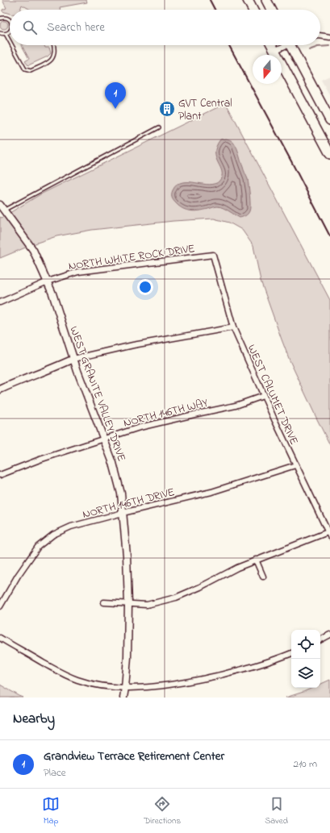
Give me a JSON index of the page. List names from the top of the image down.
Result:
{
  "streets": {
    "street": [
      "NORTH WHITE ROCK DRIVE",
      "WEST GRANITE VALLEY DRIVE",
      "WEST CALUMET DRIVE",
      "NORTH 146TH WAY",
      "NORTH 146TH DRIVE"
    ]
  },
  "crossings": [
    ["NORTH WHITE ROCK DRIVE", "WEST GRANITE VALLEY DRIVE"],
    ["NORTH WHITE ROCK DRIVE", "WEST CALUMET DRIVE"],
    ["WEST GRANITE VALLEY DRIVE", "NORTH 146TH WAY"],
    ["WEST GRANITE VALLEY DRIVE", "NORTH 146TH DRIVE"],
    ["WEST CALUMET DRIVE", "NORTH 146TH WAY"],
    ["WEST CALUMET DRIVE", "NORTH 146TH DRIVE"]
  ],
  "places": {
    "building": ["GVT Central Plant"]
  },
  "north": "bottom",
  "page": {
    "search": "Search here",
    "pins": "1",
    "heading": "Nearby",
    "list": [
      {
        "mark": "1",
        "name": "Grandview Terrace Retirement Center",
        "note": "Place",
        "value": "210 m"
      }
    ],
    "nav": ["Map", "Directions", "Saved"]
  }
}
